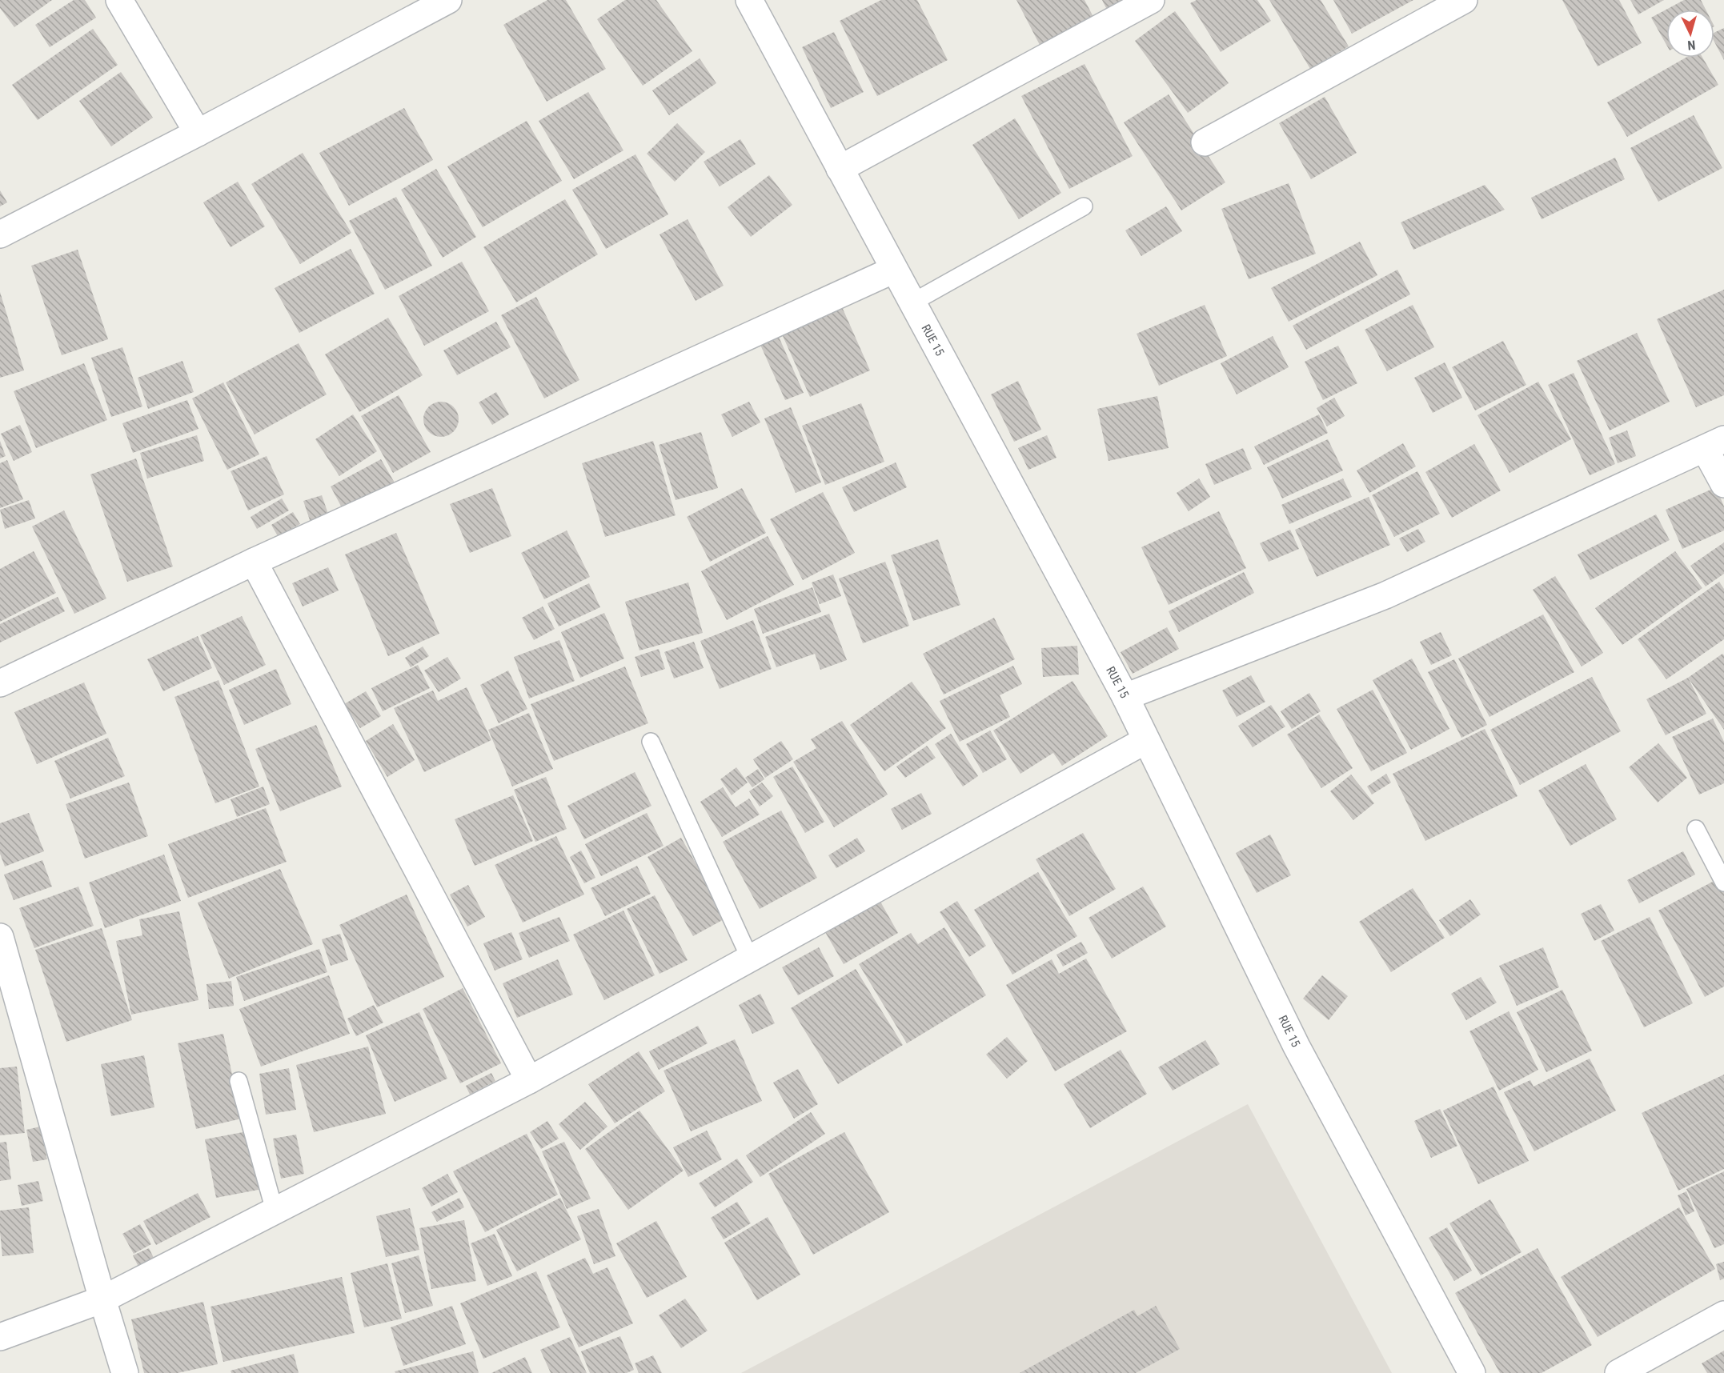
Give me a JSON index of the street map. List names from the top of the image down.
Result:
{
  "streets": {
    "street": ["RUE 15"]
  },
  "north": "bottom"
}
